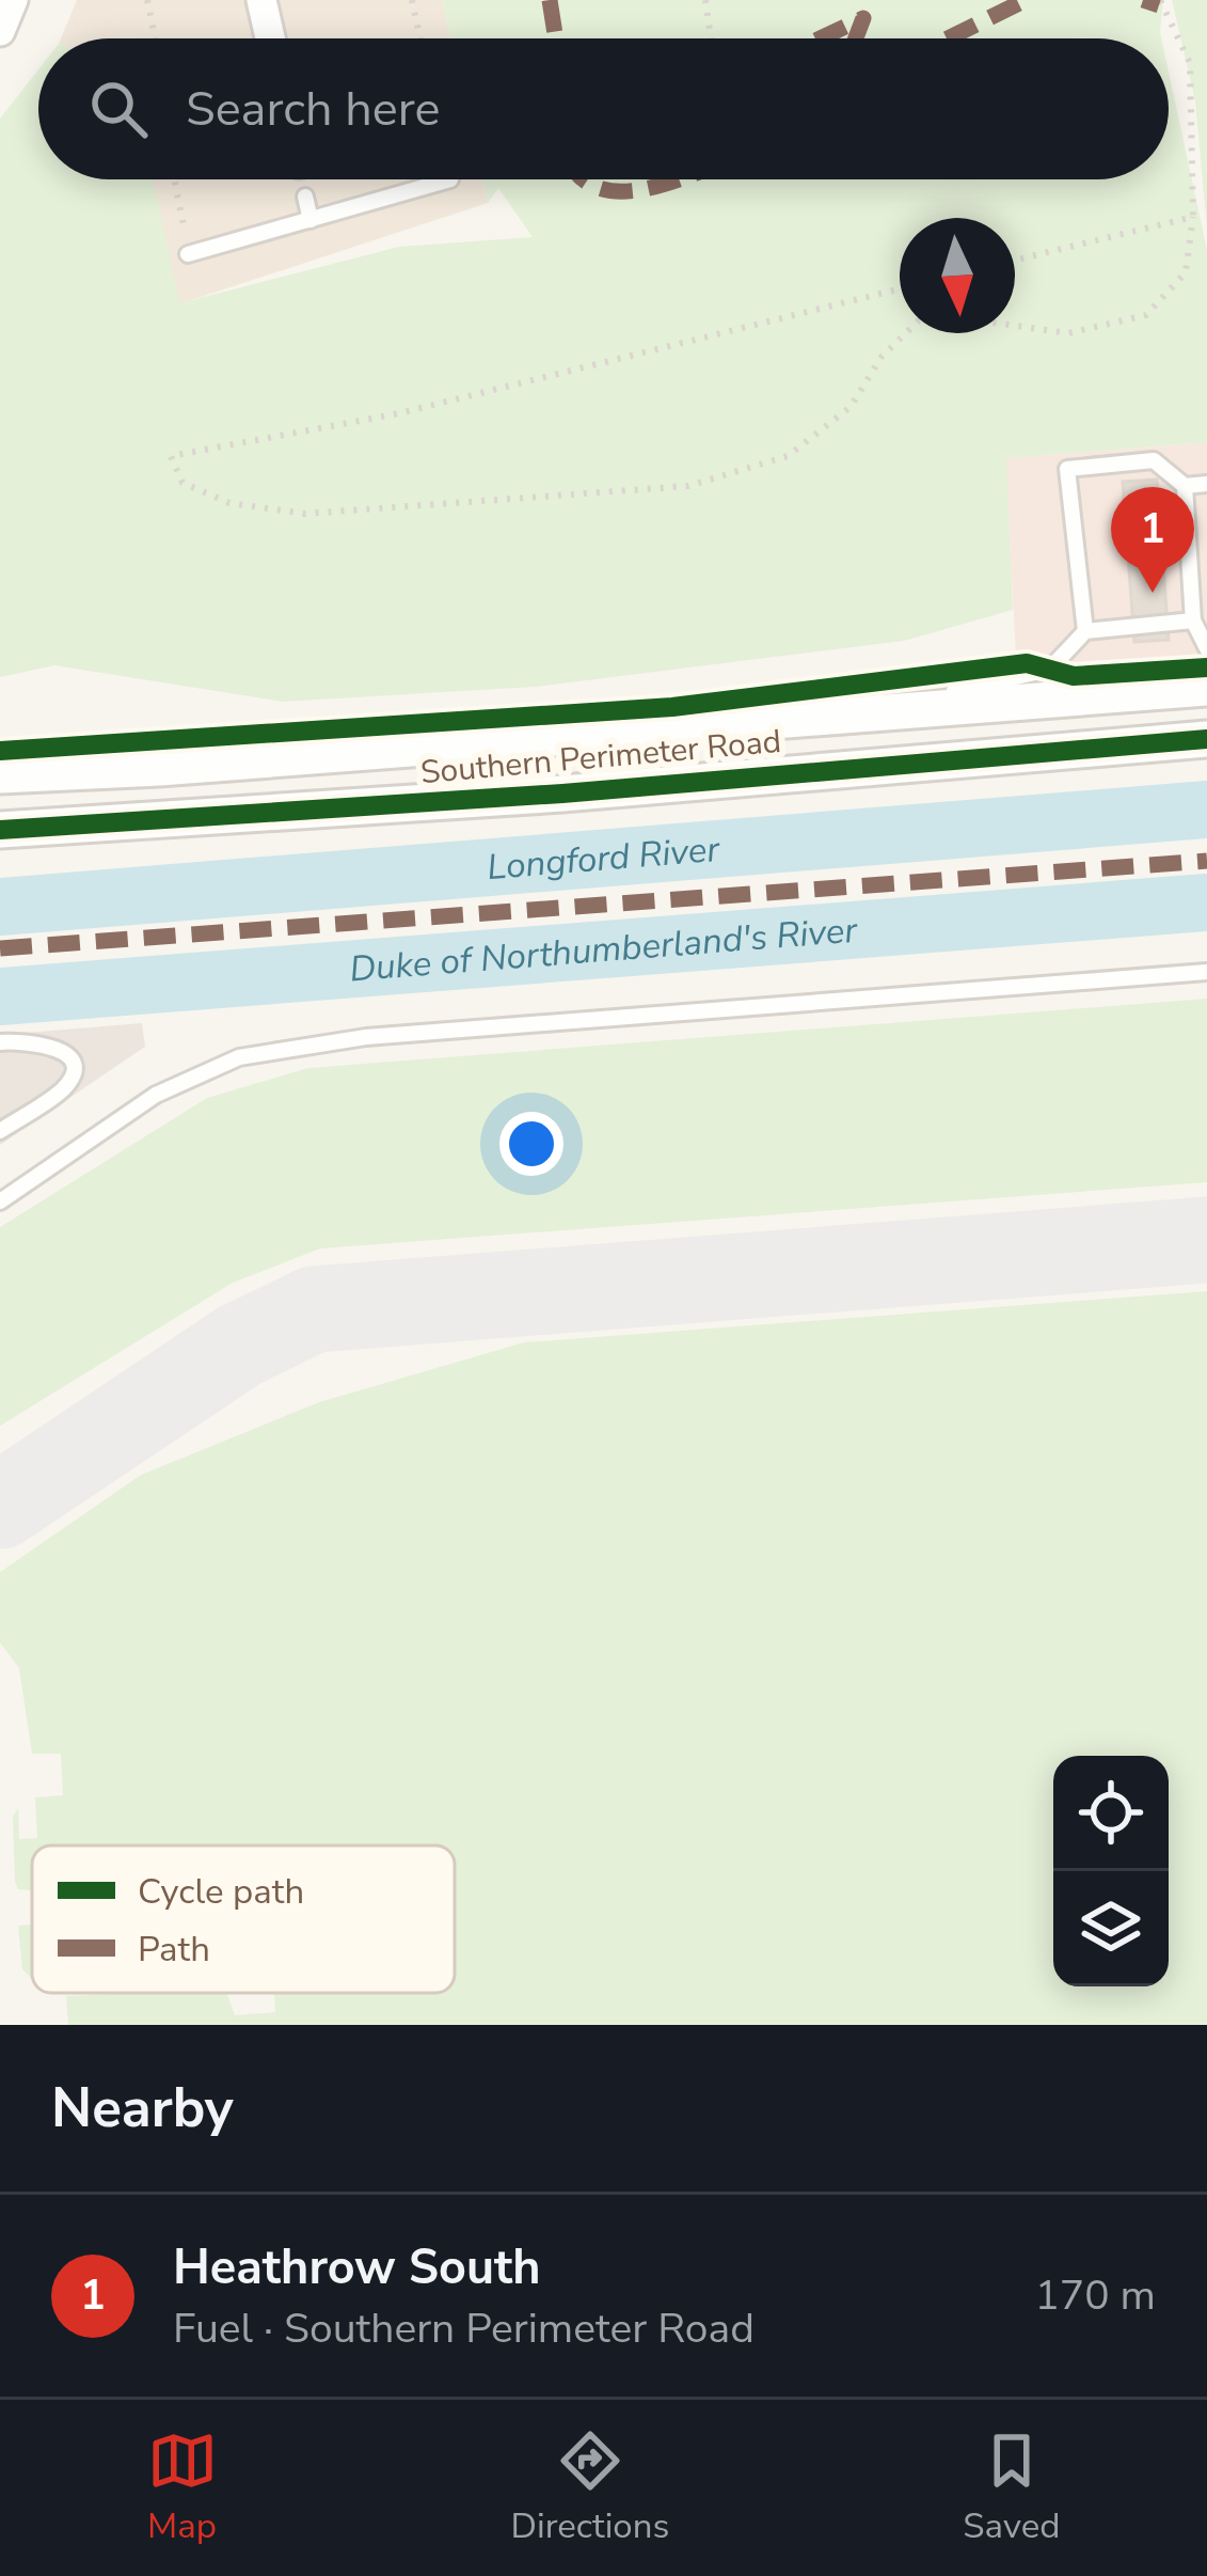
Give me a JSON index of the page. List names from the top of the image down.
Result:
{
  "streets": {
    "street": ["Southern Perimeter Road"]
  },
  "water": ["Longford River", "Duke of Northumberland's River"],
  "legend": ["Cycle path", "Path"],
  "north": "bottom",
  "page": {
    "search": "Search here",
    "pins": "1",
    "heading": "Nearby",
    "list": [
      {
        "mark": "1",
        "name": "Heathrow South",
        "note": "Fuel · Southern Perimeter Road",
        "value": "170 m"
      }
    ],
    "nav": ["Map", "Directions", "Saved"]
  }
}
